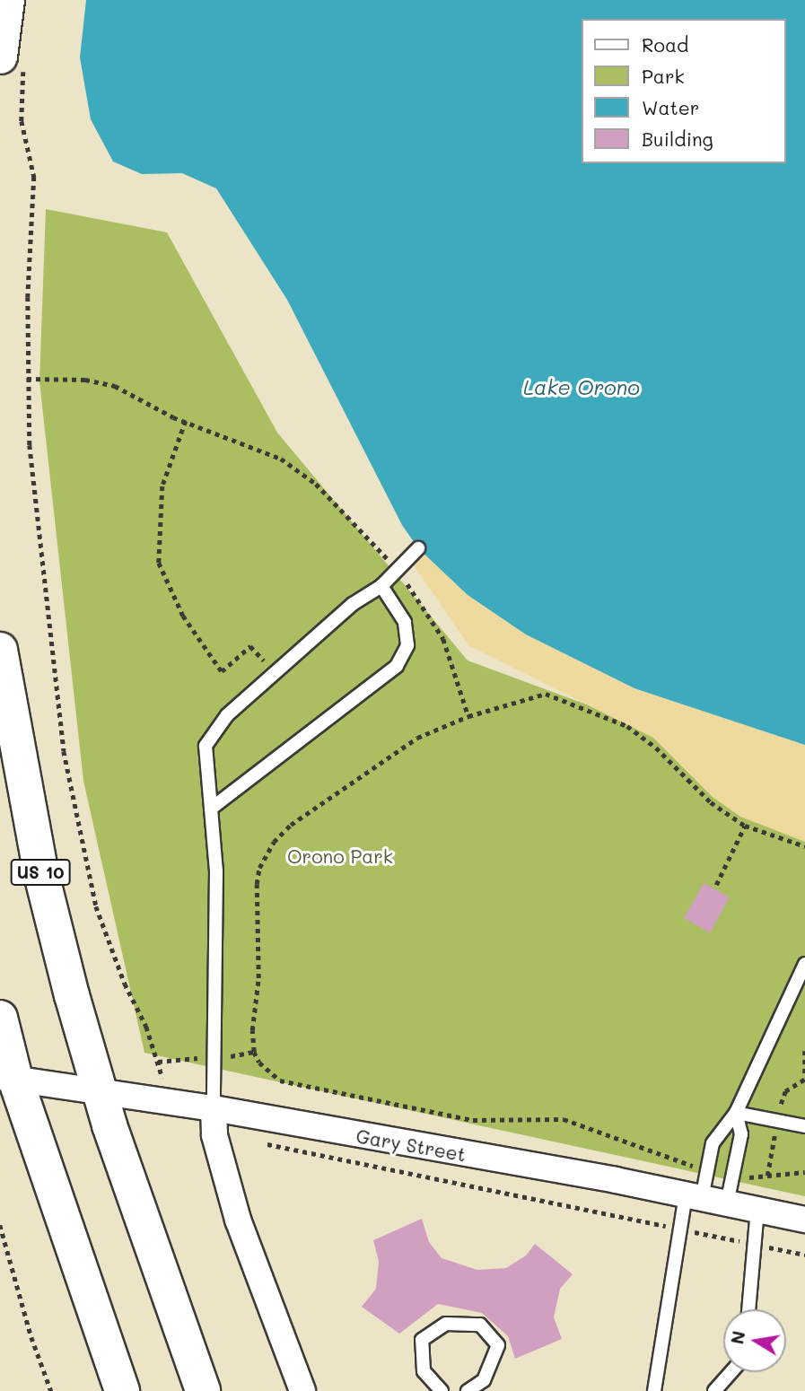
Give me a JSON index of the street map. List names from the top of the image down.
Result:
{
  "streets": {
    "highway": ["US 10"],
    "street": ["Gary Street"]
  },
  "crossings": [
    ["US 10", "Gary Street"]
  ],
  "water": ["Lake Orono"],
  "parks": ["Orono Park"],
  "legend": [
    "Road",
    "Park",
    "Water",
    "Building"
  ],
  "north": "left"
}
